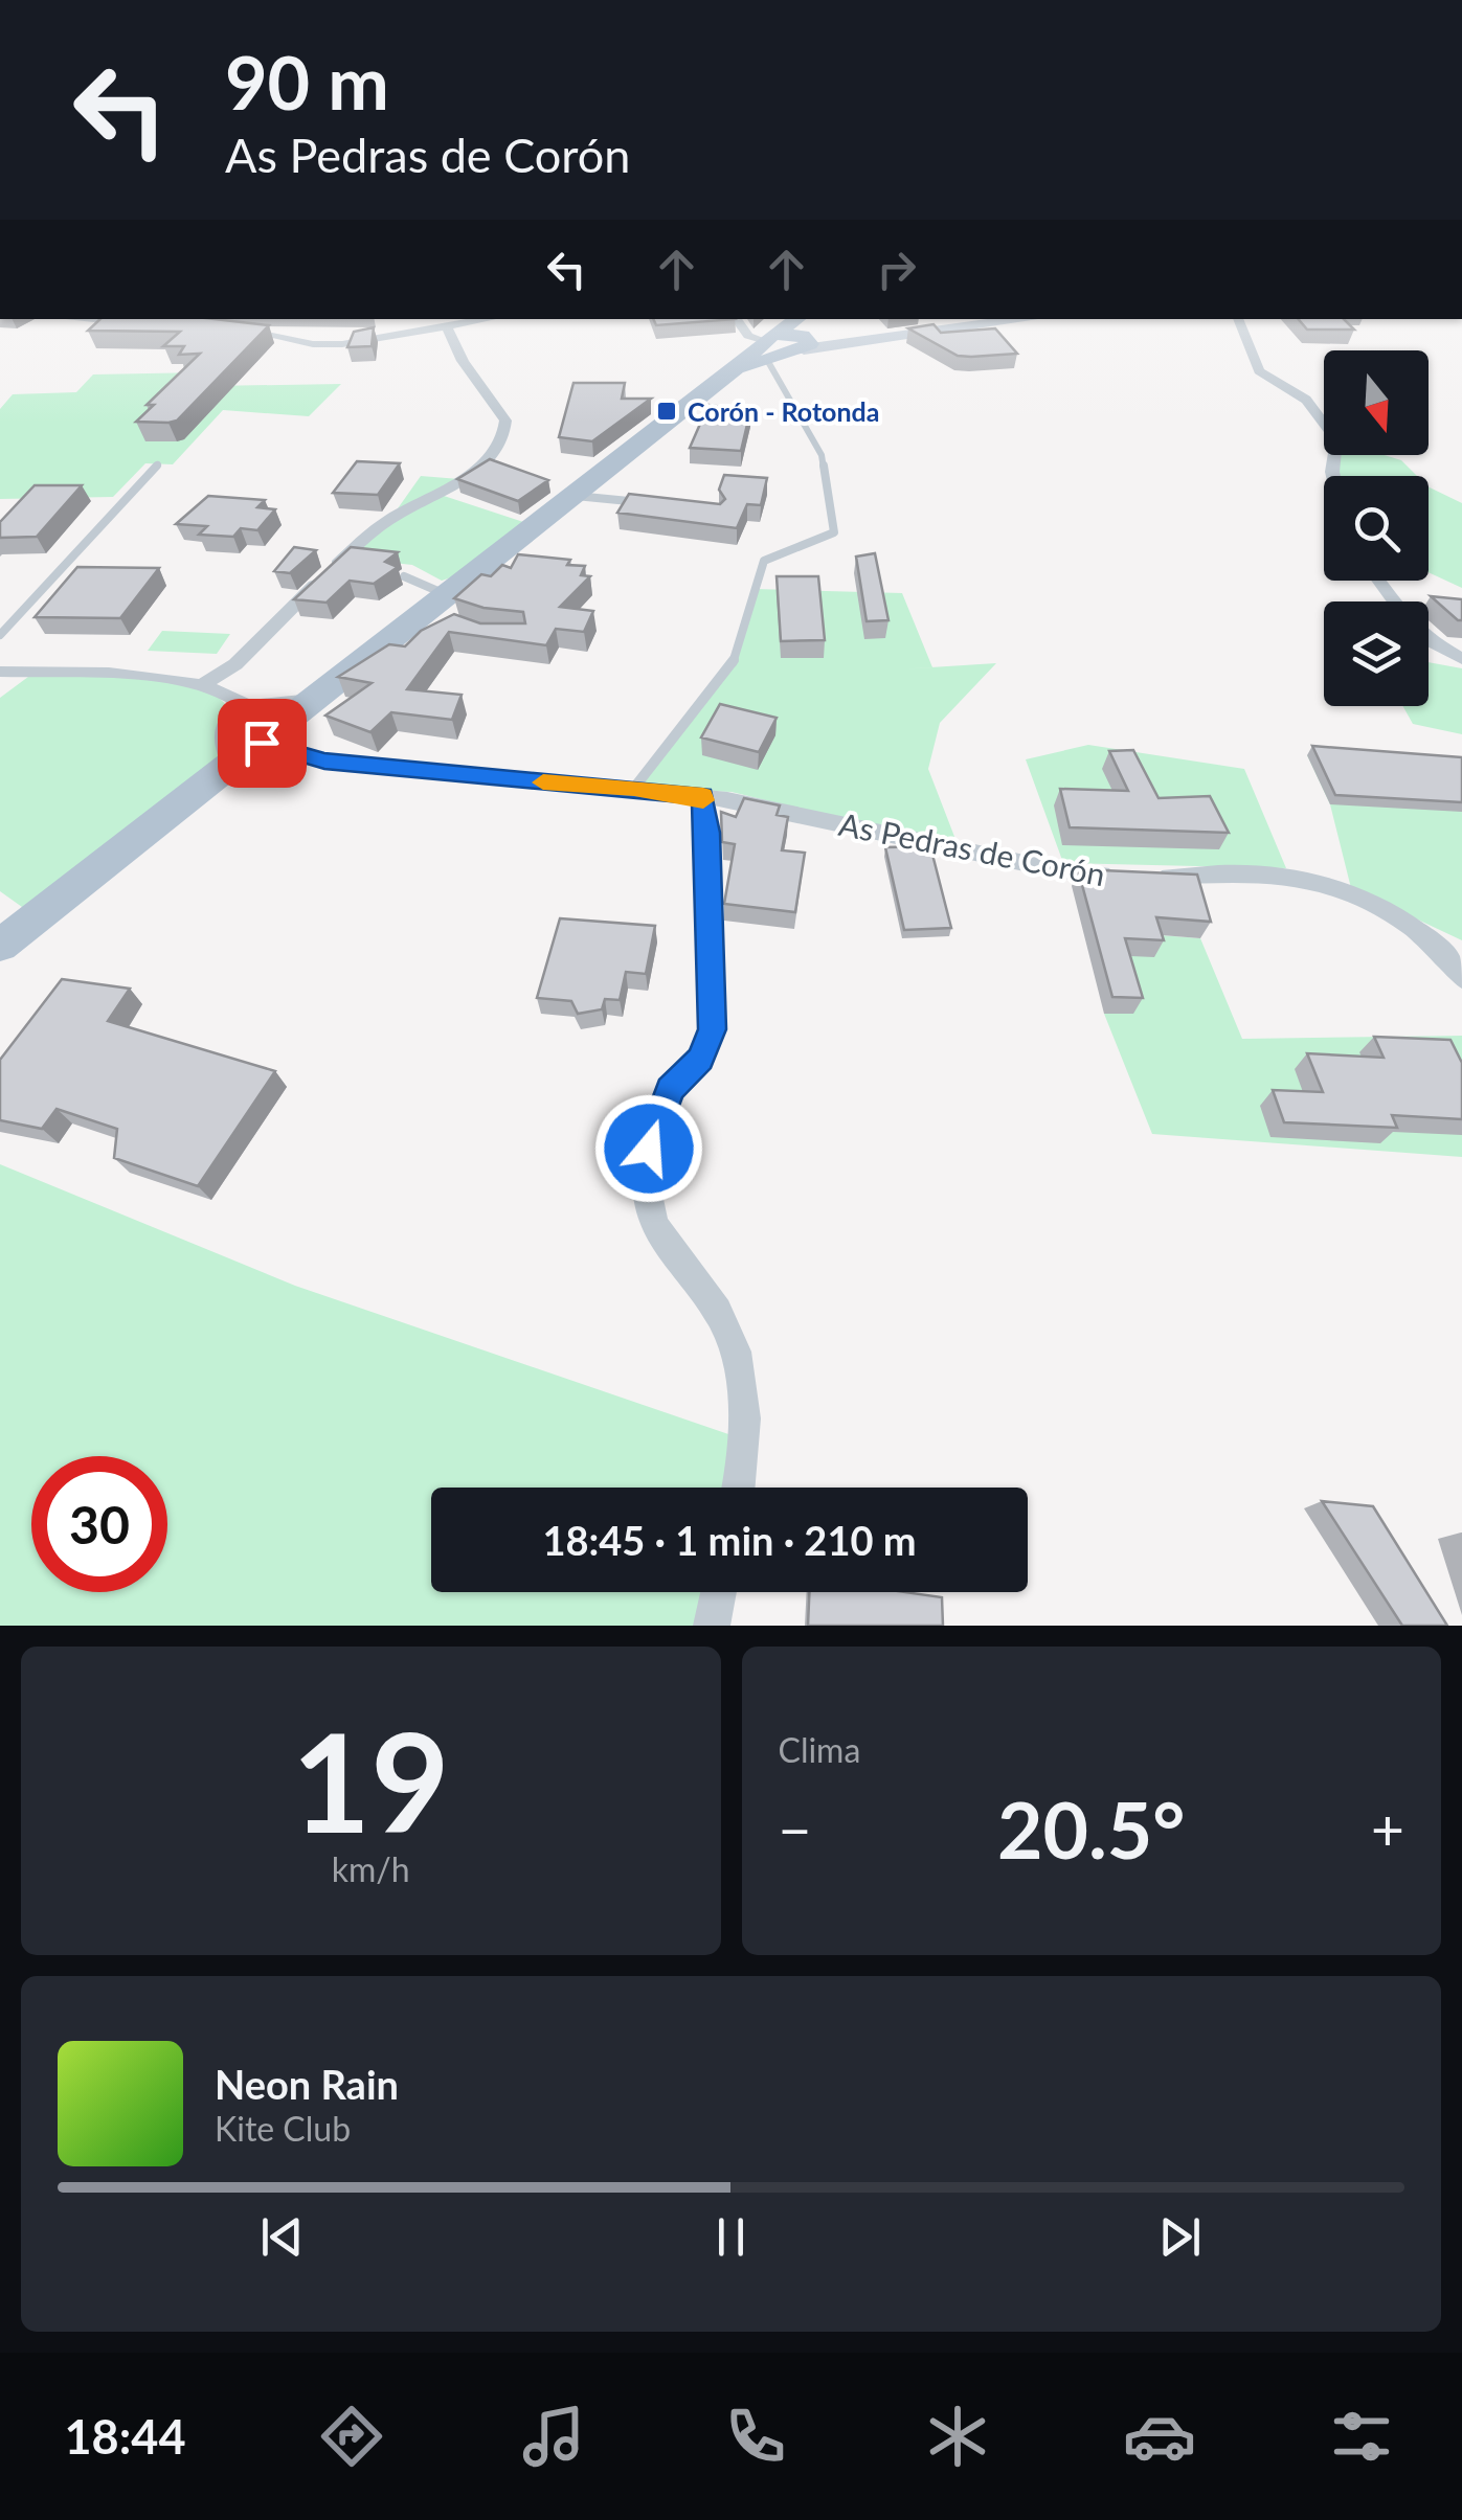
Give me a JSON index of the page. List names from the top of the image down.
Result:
{
  "streets": {
    "street": ["As Pedras de Corón"]
  },
  "places": {
    "transit": ["Corón - Rotonda"]
  },
  "north": "bottom",
  "page": {
    "turn": ["90 m", "As Pedras de Corón"],
    "limit": "30",
    "trip": "18:45 · 1 min · 210 m",
    "tile": [
      ["19", "km/h"],
      "Clima"
    ],
    "heat": ["−", "20.5°", "+"],
    "song": ["Neon Rain", "Kite Club"],
    "tabs": "18:44"
  }
}
